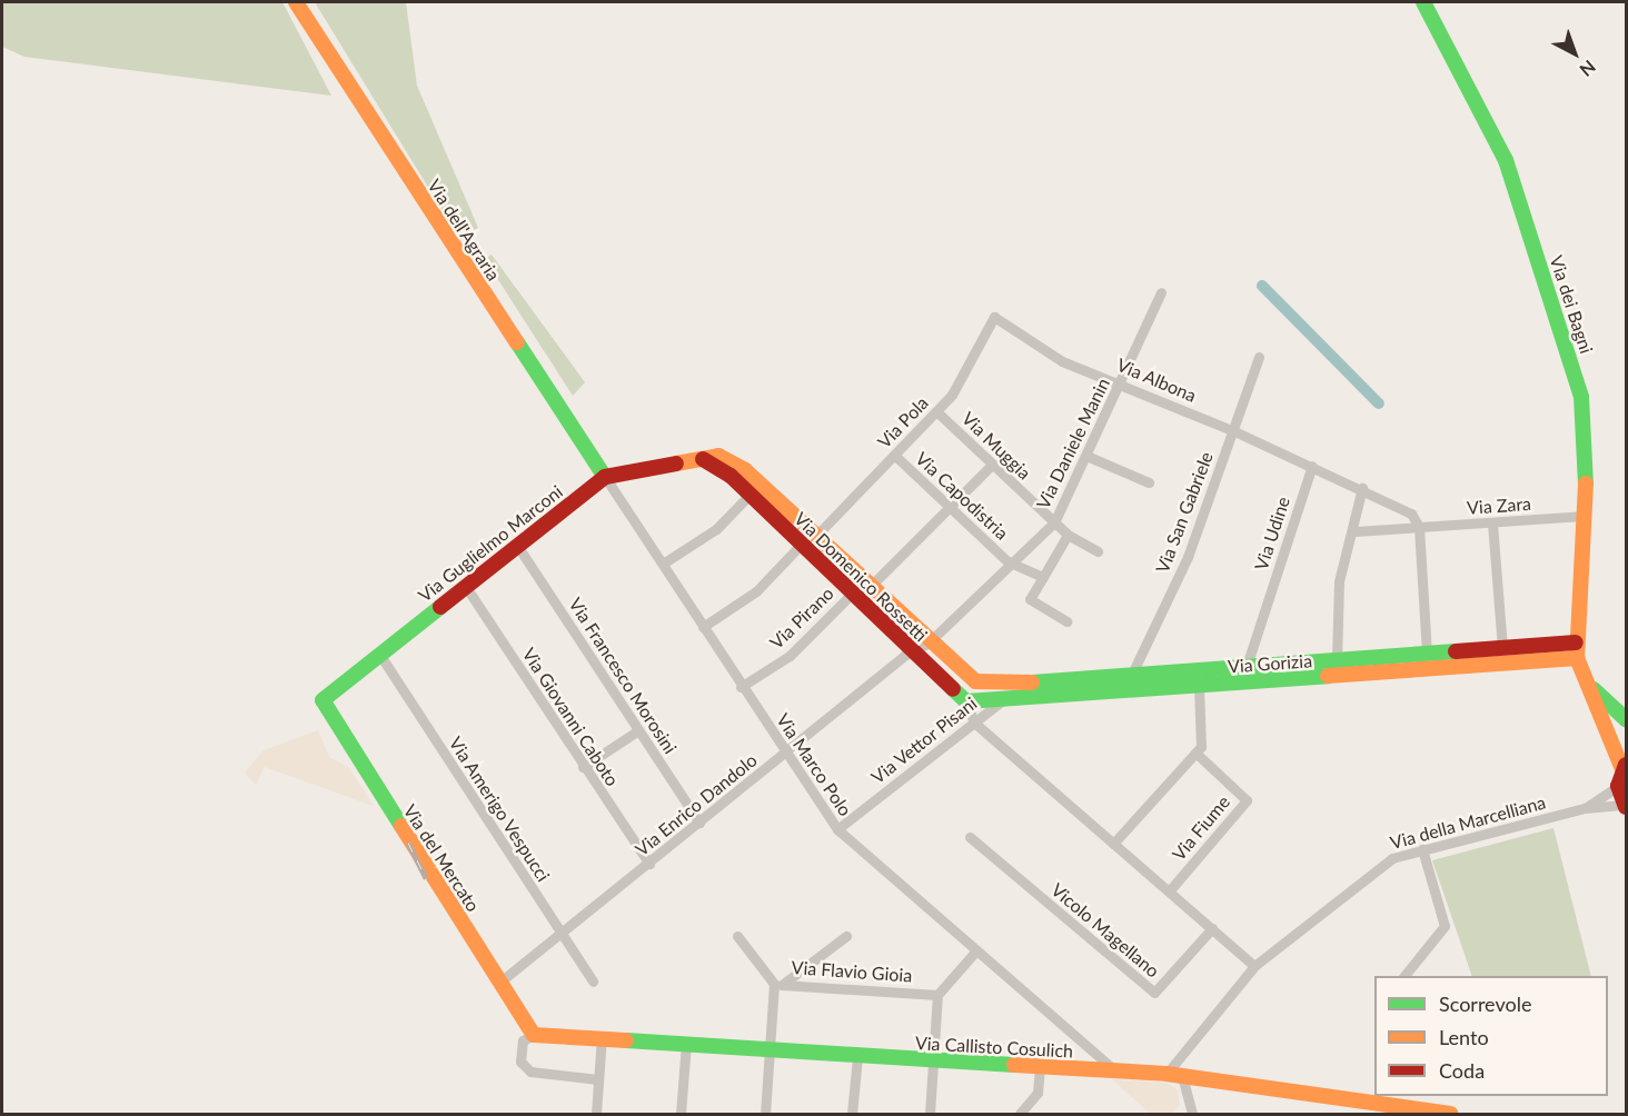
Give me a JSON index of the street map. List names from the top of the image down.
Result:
{
  "streets": {
    "street": [
      "Via dell'Agraria",
      "Via dei Bagni",
      "Via Albona",
      "Via Pola",
      "Via Daniele Manin",
      "Via Muggia",
      "Via Capodistria",
      "Via Zara",
      "Via San Gabriele",
      "Via Udine",
      "Via Guglielmo Marconi",
      "Via Domenico Rossetti",
      "Via Pirano",
      "Via Gorizia",
      "Via Francesco Morosini",
      "Via Giovanni Caboto",
      "Via Vettor Pisani",
      "Via Marco Polo",
      "Via Enrico Dandolo",
      "Via Amerigo Vespucci",
      "Via della Marcelliana",
      "Via Fiume",
      "Via del Mercato",
      "Vicolo Magellano",
      "Via Flavio Gioia",
      "Via Callisto Cosulich"
    ]
  },
  "crossings": [
    ["Via dell'Agraria", "Via Guglielmo Marconi"],
    ["Via dell'Agraria", "Via Marco Polo"],
    ["Via dei Bagni", "Via Zara"],
    ["Via dei Bagni", "Via Gorizia"],
    ["Via Albona", "Via Pola"],
    ["Via Albona", "Via Daniele Manin"],
    ["Via Albona", "Via San Gabriele"],
    ["Via Albona", "Via Udine"],
    ["Via Pola", "Via Muggia"],
    ["Via Pola", "Via Capodistria"],
    ["Via Pola", "Via Domenico Rossetti"],
    ["Via Pola", "Via Marco Polo"],
    ["Via Daniele Manin", "Via Muggia"],
    ["Via Daniele Manin", "Via Capodistria"],
    ["Via Daniele Manin", "Via Domenico Rossetti"],
    ["Via Daniele Manin", "Via Enrico Dandolo"],
    ["Via San Gabriele", "Via Gorizia"],
    ["Via Udine", "Via Gorizia"],
    ["Via Guglielmo Marconi", "Via Domenico Rossetti"],
    ["Via Guglielmo Marconi", "Via Francesco Morosini"],
    ["Via Guglielmo Marconi", "Via Giovanni Caboto"],
    ["Via Guglielmo Marconi", "Via Marco Polo"],
    ["Via Guglielmo Marconi", "Via Amerigo Vespucci"],
    ["Via Guglielmo Marconi", "Via del Mercato"],
    ["Via Domenico Rossetti", "Via Pirano"],
    ["Via Domenico Rossetti", "Via Gorizia"],
    ["Via Domenico Rossetti", "Via Vettor Pisani"],
    ["Via Domenico Rossetti", "Via Enrico Dandolo"],
    ["Via Domenico Rossetti", "Via della Marcelliana"],
    ["Via Domenico Rossetti", "Via Fiume"],
    ["Via Domenico Rossetti", "Vicolo Magellano"],
    ["Via Pirano", "Via Marco Polo"],
    ["Via Gorizia", "Via Vettor Pisani"],
    ["Via Francesco Morosini", "Via Enrico Dandolo"],
    ["Via Giovanni Caboto", "Via Enrico Dandolo"],
    ["Via Vettor Pisani", "Via Marco Polo"],
    ["Via Marco Polo", "Via Enrico Dandolo"],
    ["Via Marco Polo", "Via Flavio Gioia"],
    ["Via Marco Polo", "Via Callisto Cosulich"],
    ["Via Enrico Dandolo", "Via Amerigo Vespucci"],
    ["Via Enrico Dandolo", "Via del Mercato"],
    ["Via della Marcelliana", "Via Callisto Cosulich"],
    ["Via del Mercato", "Via Callisto Cosulich"]
  ],
  "legend": ["Scorrevole", "Lento", "Coda"],
  "north": "bottom right"
}
